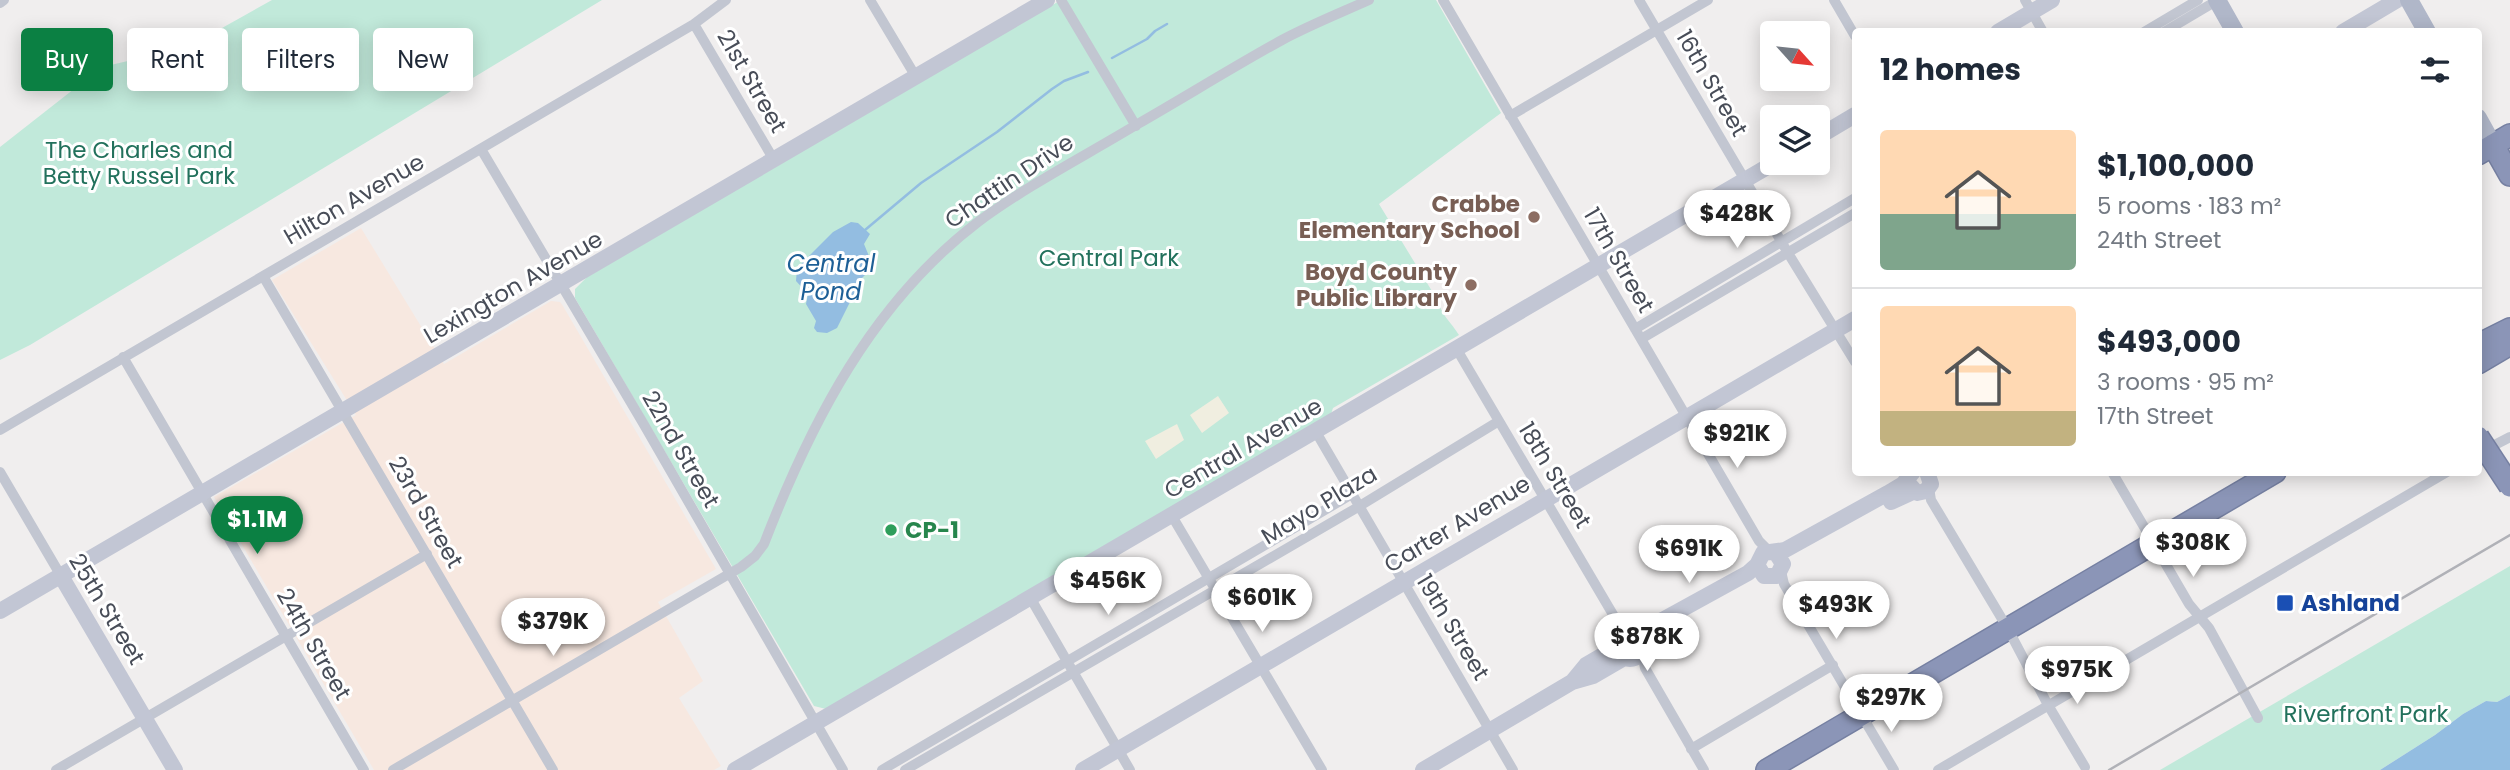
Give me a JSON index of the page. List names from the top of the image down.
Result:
{
  "streets": {
    "street": [
      "21st Street",
      "16th Street",
      "Chattin Drive",
      "Hilton Avenue",
      "17th Street",
      "Lexington Avenue",
      "Central Avenue",
      "22nd Street",
      "18th Street",
      "Mayo Plaza",
      "23rd Street",
      "Carter Avenue",
      "25th Street",
      "19th Street",
      "24th Street"
    ]
  },
  "crossings": [
    ["21st Street", "Hilton Avenue"],
    ["21st Street", "Lexington Avenue"],
    ["16th Street", "Central Avenue"],
    ["16th Street", "Carter Avenue"],
    ["Chattin Drive", "22nd Street"],
    ["Chattin Drive", "23rd Street"],
    ["Hilton Avenue", "22nd Street"],
    ["Hilton Avenue", "23rd Street"],
    ["Hilton Avenue", "24th Street"],
    ["17th Street", "Central Avenue"],
    ["17th Street", "Carter Avenue"],
    ["Lexington Avenue", "22nd Street"],
    ["Lexington Avenue", "23rd Street"],
    ["Lexington Avenue", "25th Street"],
    ["Lexington Avenue", "24th Street"],
    ["Central Avenue", "22nd Street"],
    ["Central Avenue", "18th Street"],
    ["Central Avenue", "19th Street"],
    ["18th Street", "Mayo Plaza"],
    ["18th Street", "Carter Avenue"],
    ["Mayo Plaza", "19th Street"],
    ["Carter Avenue", "19th Street"]
  ],
  "water": ["Central Pond"],
  "parks": ["The Charles and Betty Russel Park", "Central Park", "Riverfront Park"],
  "places": {
    "other": ["Crabbe Elementary School", "Boyd County Public Library", "CP-1"],
    "transit": ["Ashland"]
  },
  "north": "bottom right",
  "page": {
    "chip": [
      "Buy",
      "Rent",
      "Filters",
      "New"
    ],
    "heading": "12 homes",
    "list": [
      {
        "name": "$1,100,000",
        "note": "5 rooms · 183 m² · 24th Street"
      },
      {
        "name": "$493,000",
        "note": "3 rooms · 95 m² · 17th Street"
      }
    ],
    "price": [
      "$428K",
      "$921K",
      "$1.1M",
      "$308K",
      "$691K",
      "$456K",
      "$601K",
      "$493K",
      "$379K",
      "$878K",
      "$975K",
      "$297K"
    ]
  }
}
